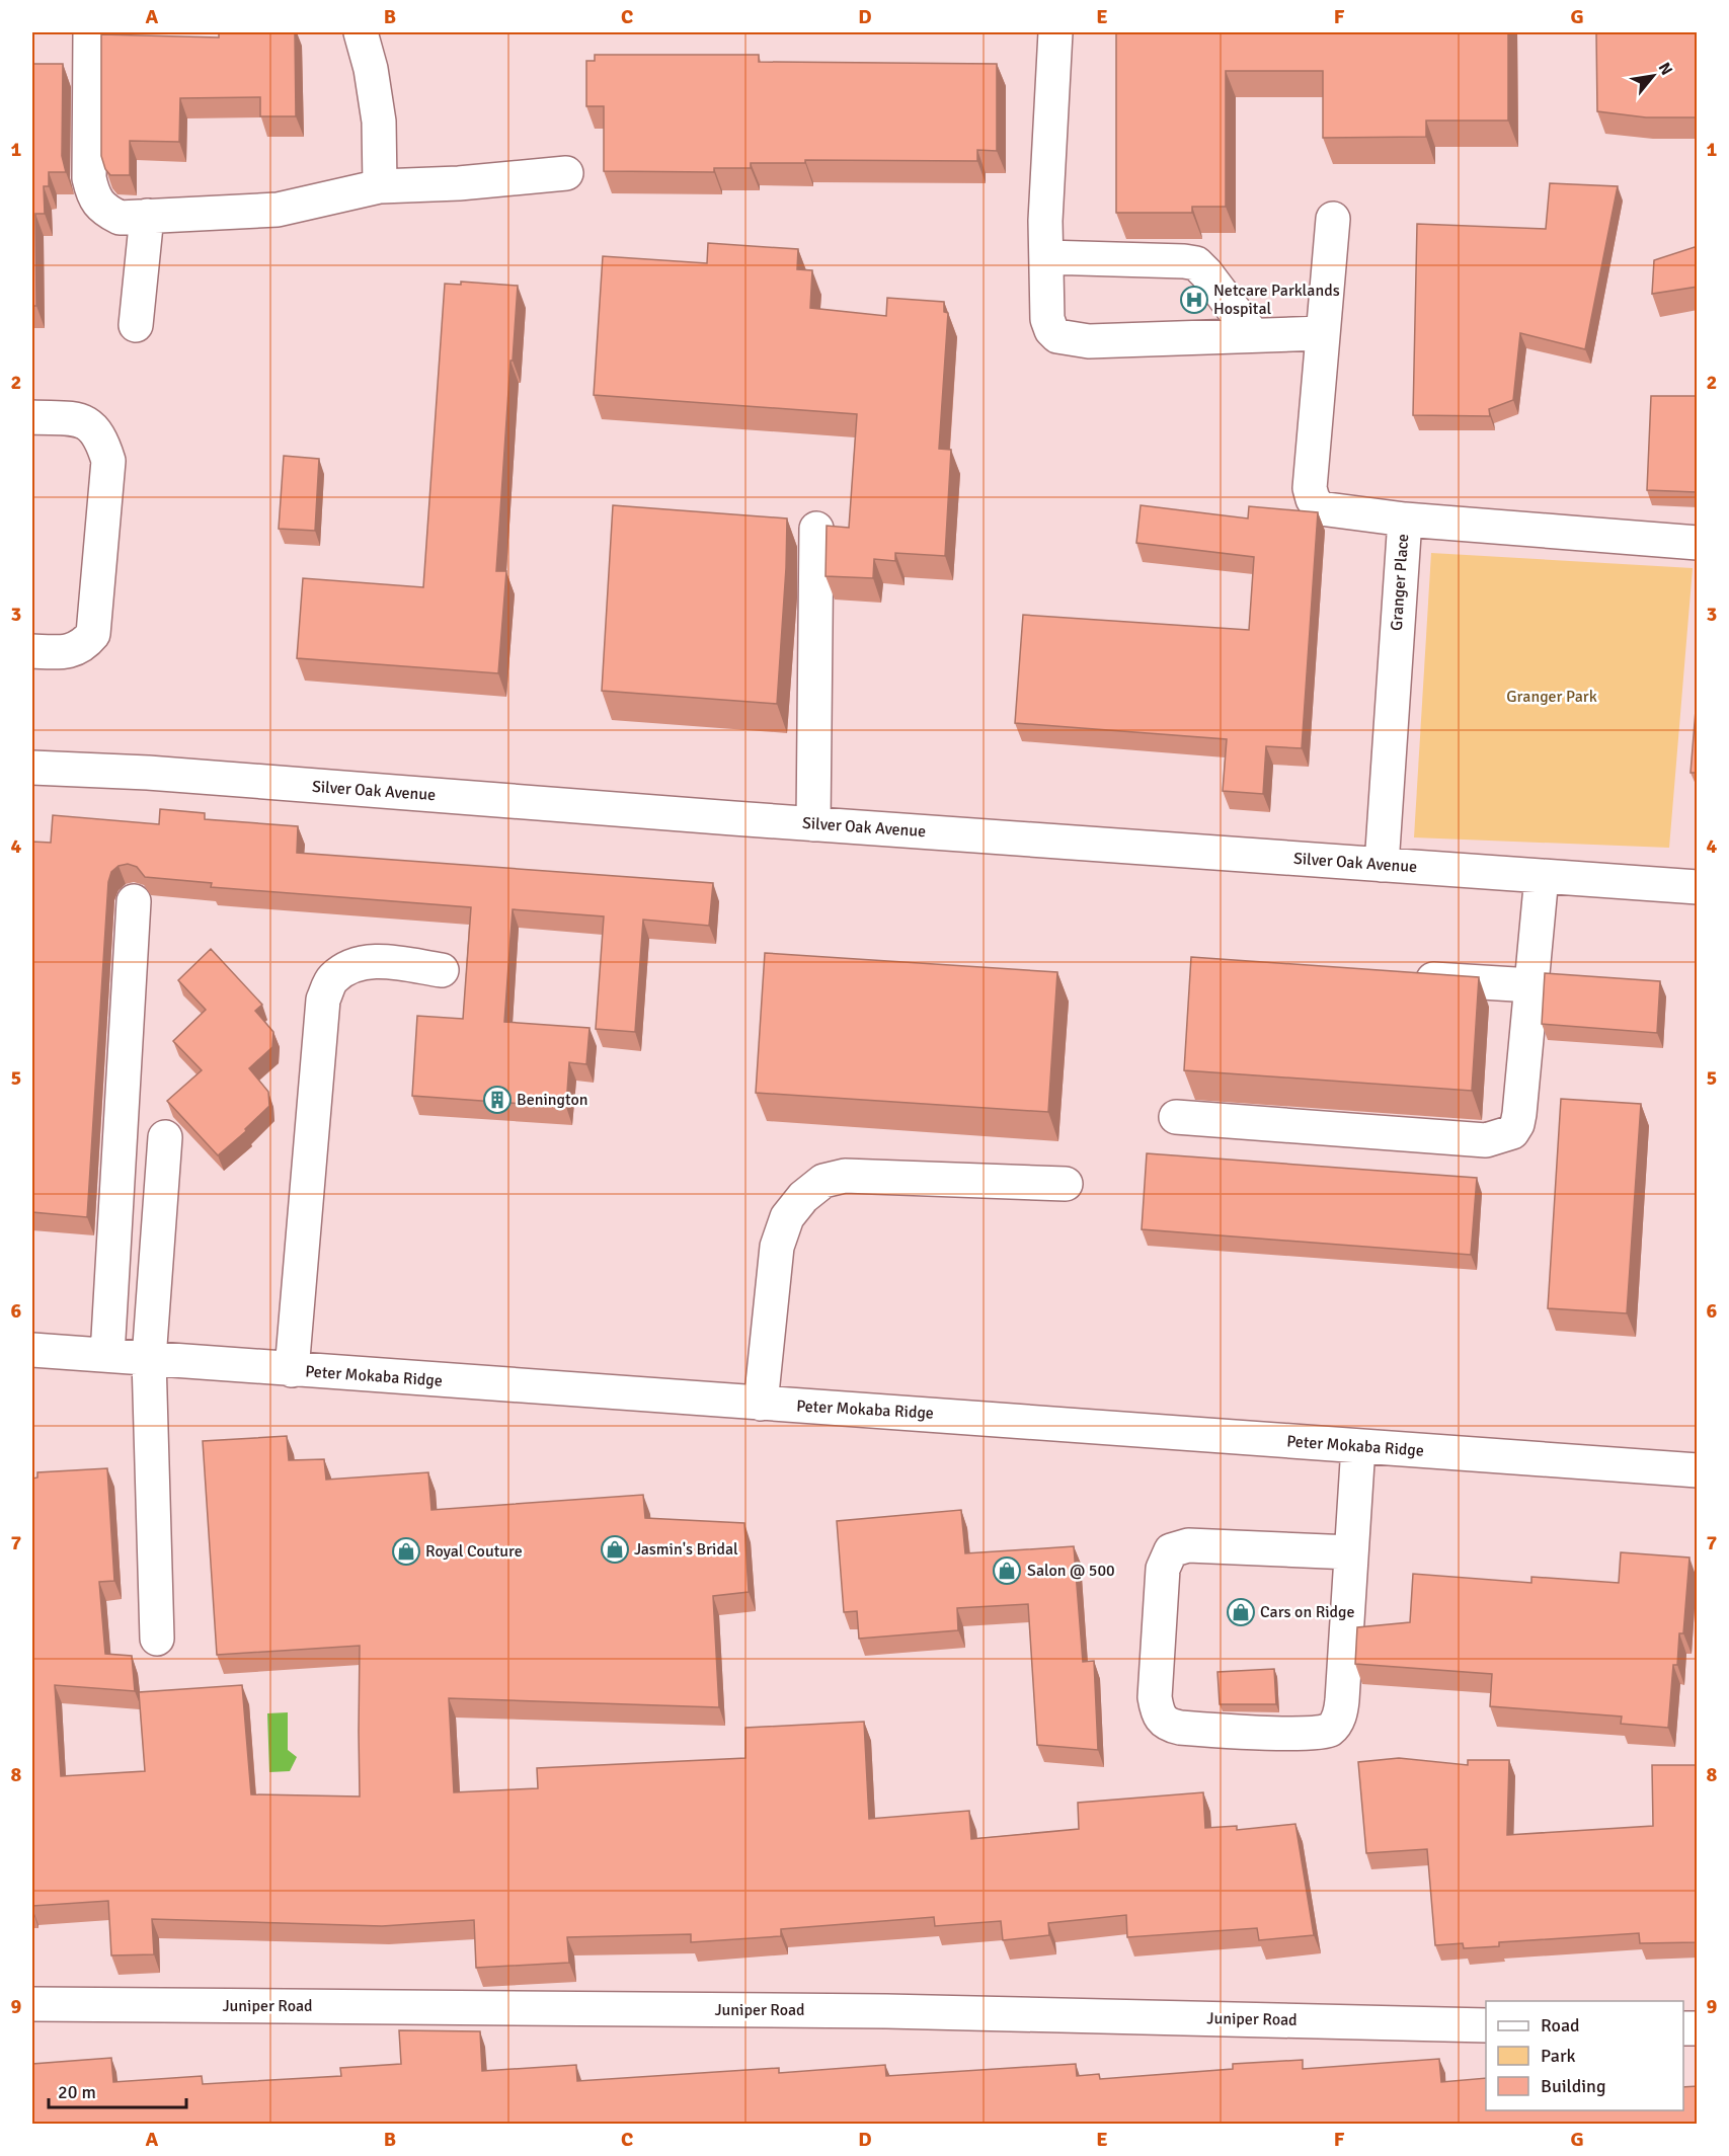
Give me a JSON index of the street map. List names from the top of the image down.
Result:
{
  "streets": {
    "street": [
      "Granger Place",
      "Silver Oak Avenue",
      "Peter Mokaba Ridge",
      "Juniper Road"
    ]
  },
  "crossings": [
    ["Granger Place", "Silver Oak Avenue"]
  ],
  "parks": ["Granger Park"],
  "places": {
    "hospital": ["Netcare Parklands Hospital"],
    "building": ["Benington"],
    "shop": [
      "Jasmin's Bridal",
      "Royal Couture",
      "Salon @ 500",
      "Cars on Ridge"
    ]
  },
  "legend": ["Road", "Park", "Building"],
  "scale_bar": "20 m",
  "north": "top right",
  "grid": {
    "columns": [
      "A",
      "B",
      "C",
      "D",
      "E",
      "F",
      "G"
    ],
    "rows": [
      "1",
      "2",
      "3",
      "4",
      "5",
      "6",
      "7",
      "8",
      "9"
    ]
  }
}
